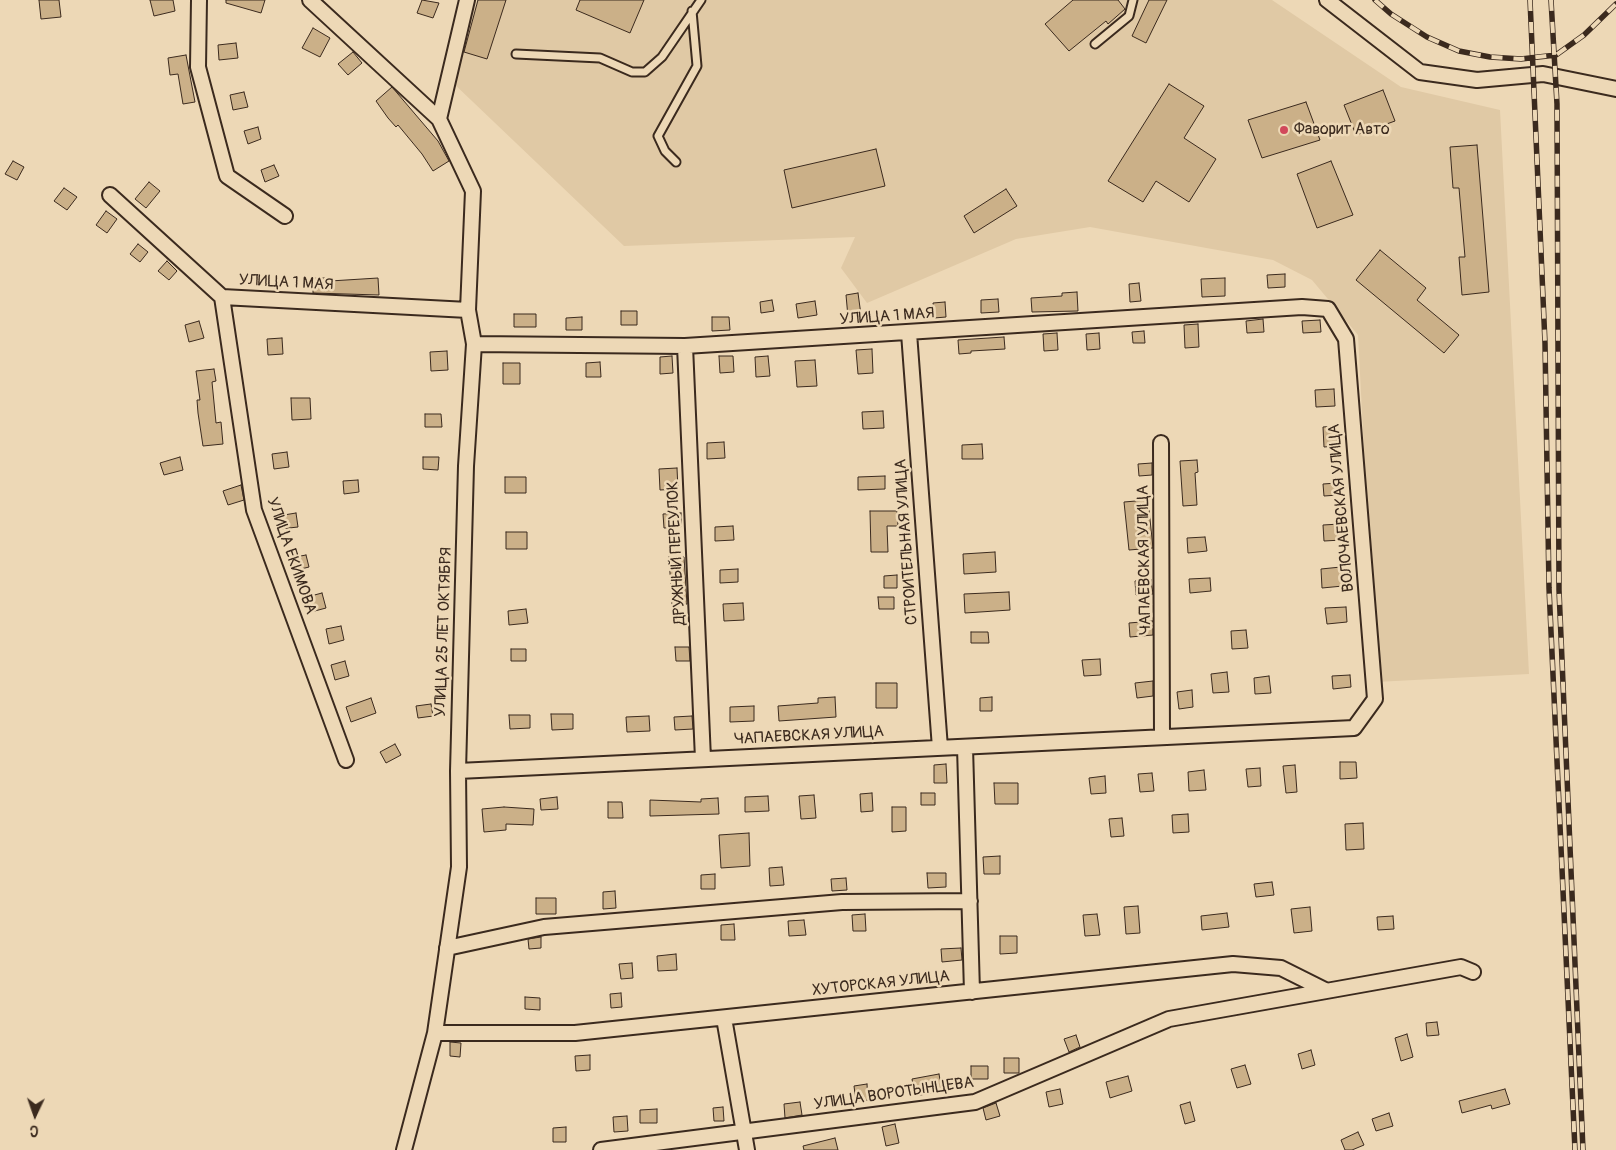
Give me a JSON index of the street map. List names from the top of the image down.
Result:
{
  "streets": {
    "street": [
      "УЛИЦА 1 МАЯ",
      "ВОЛОЧАЕВСКАЯ УЛИЦА",
      "СТРОИТЕЛЬНАЯ УЛИЦА",
      "ДРУЖНЫЙ ПЕРЕУЛОК",
      "УЛИЦА ЕКИМОВА",
      "ЧАПАЕВСКАЯ УЛИЦА",
      "УЛИЦА 25 ЛЕТ ОКТЯБРЯ",
      "ХУТОРСКАЯ УЛИЦА",
      "УЛИЦА ВОРОТЫНЦЕВА"
    ]
  },
  "crossings": [
    ["УЛИЦА 1 МАЯ", "ВОЛОЧАЕВСКАЯ УЛИЦА"],
    ["УЛИЦА 1 МАЯ", "СТРОИТЕЛЬНАЯ УЛИЦА"],
    ["УЛИЦА 1 МАЯ", "ДРУЖНЫЙ ПЕРЕУЛОК"],
    ["УЛИЦА 1 МАЯ", "УЛИЦА ЕКИМОВА"],
    ["УЛИЦА 1 МАЯ", "УЛИЦА 25 ЛЕТ ОКТЯБРЯ"],
    ["ВОЛОЧАЕВСКАЯ УЛИЦА", "ЧАПАЕВСКАЯ УЛИЦА"],
    ["СТРОИТЕЛЬНАЯ УЛИЦА", "ЧАПАЕВСКАЯ УЛИЦА"],
    ["ДРУЖНЫЙ ПЕРЕУЛОК", "ЧАПАЕВСКАЯ УЛИЦА"],
    ["ЧАПАЕВСКАЯ УЛИЦА", "УЛИЦА 25 ЛЕТ ОКТЯБРЯ"],
    ["УЛИЦА 25 ЛЕТ ОКТЯБРЯ", "ХУТОРСКАЯ УЛИЦА"],
    ["ХУТОРСКАЯ УЛИЦА", "УЛИЦА ВОРОТЫНЦЕВА"]
  ],
  "places": ["Фаворит Авто"],
  "north": "bottom"
}
